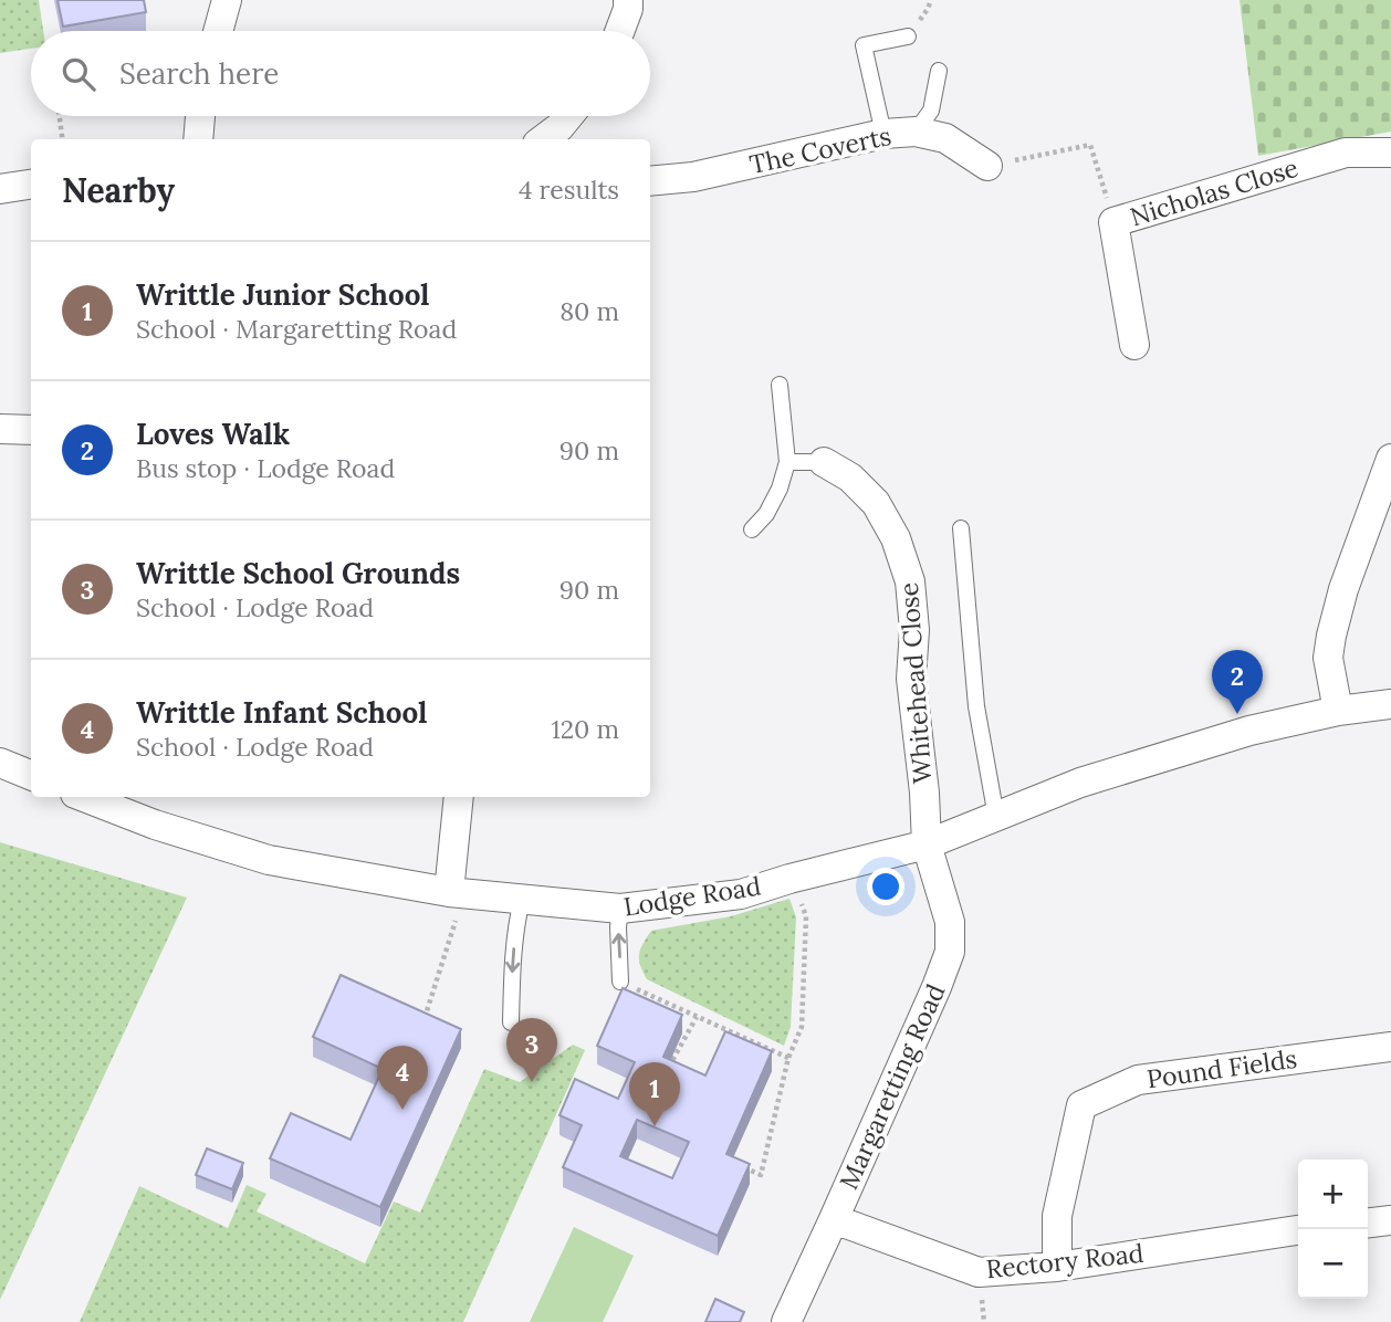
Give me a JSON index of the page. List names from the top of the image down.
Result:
{
  "streets": {
    "street": [
      "The Coverts",
      "Nicholas Close",
      "Whitehead Close",
      "Lodge Road",
      "Pound Fields",
      "Margaretting Road",
      "Rectory Road"
    ]
  },
  "crossings": [
    ["Whitehead Close", "Lodge Road"],
    ["Whitehead Close", "Margaretting Road"],
    ["Lodge Road", "Margaretting Road"],
    ["Pound Fields", "Rectory Road"],
    ["Margaretting Road", "Rectory Road"]
  ],
  "page": {
    "search": "Search here",
    "heading": ["Nearby", "4 results"],
    "list": [
      {
        "mark": "1",
        "name": "Writtle Junior School",
        "note": "School · Margaretting Road",
        "value": "80 m"
      },
      {
        "mark": "2",
        "name": "Loves Walk",
        "note": "Bus stop · Lodge Road",
        "value": "90 m"
      },
      {
        "mark": "3",
        "name": "Writtle School Grounds",
        "note": "School · Lodge Road",
        "value": "90 m"
      },
      {
        "mark": "4",
        "name": "Writtle Infant School",
        "note": "School · Lodge Road",
        "value": "120 m"
      }
    ],
    "pins": [
      "2",
      "3",
      "4",
      "1"
    ],
    "map_buttons": ["+", "−"]
  }
}
